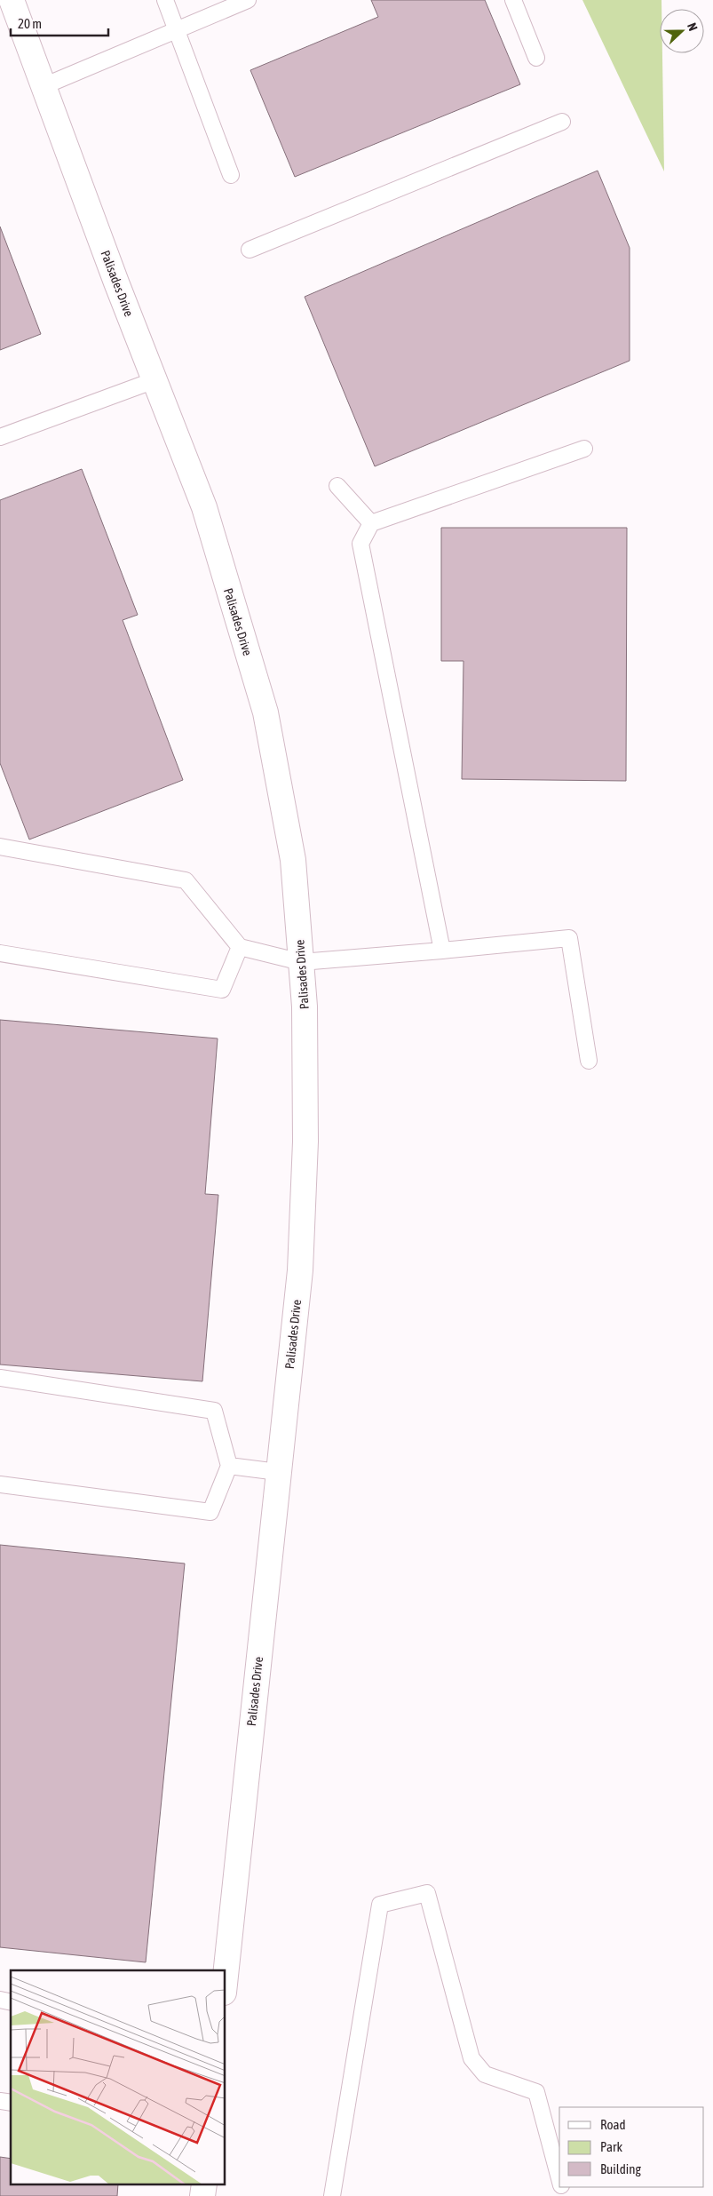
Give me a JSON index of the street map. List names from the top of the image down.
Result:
{
  "streets": {
    "street": ["Palisades Drive"]
  },
  "legend": ["Road", "Park", "Building"],
  "scale_bar": "20 m",
  "north": "right"
}
